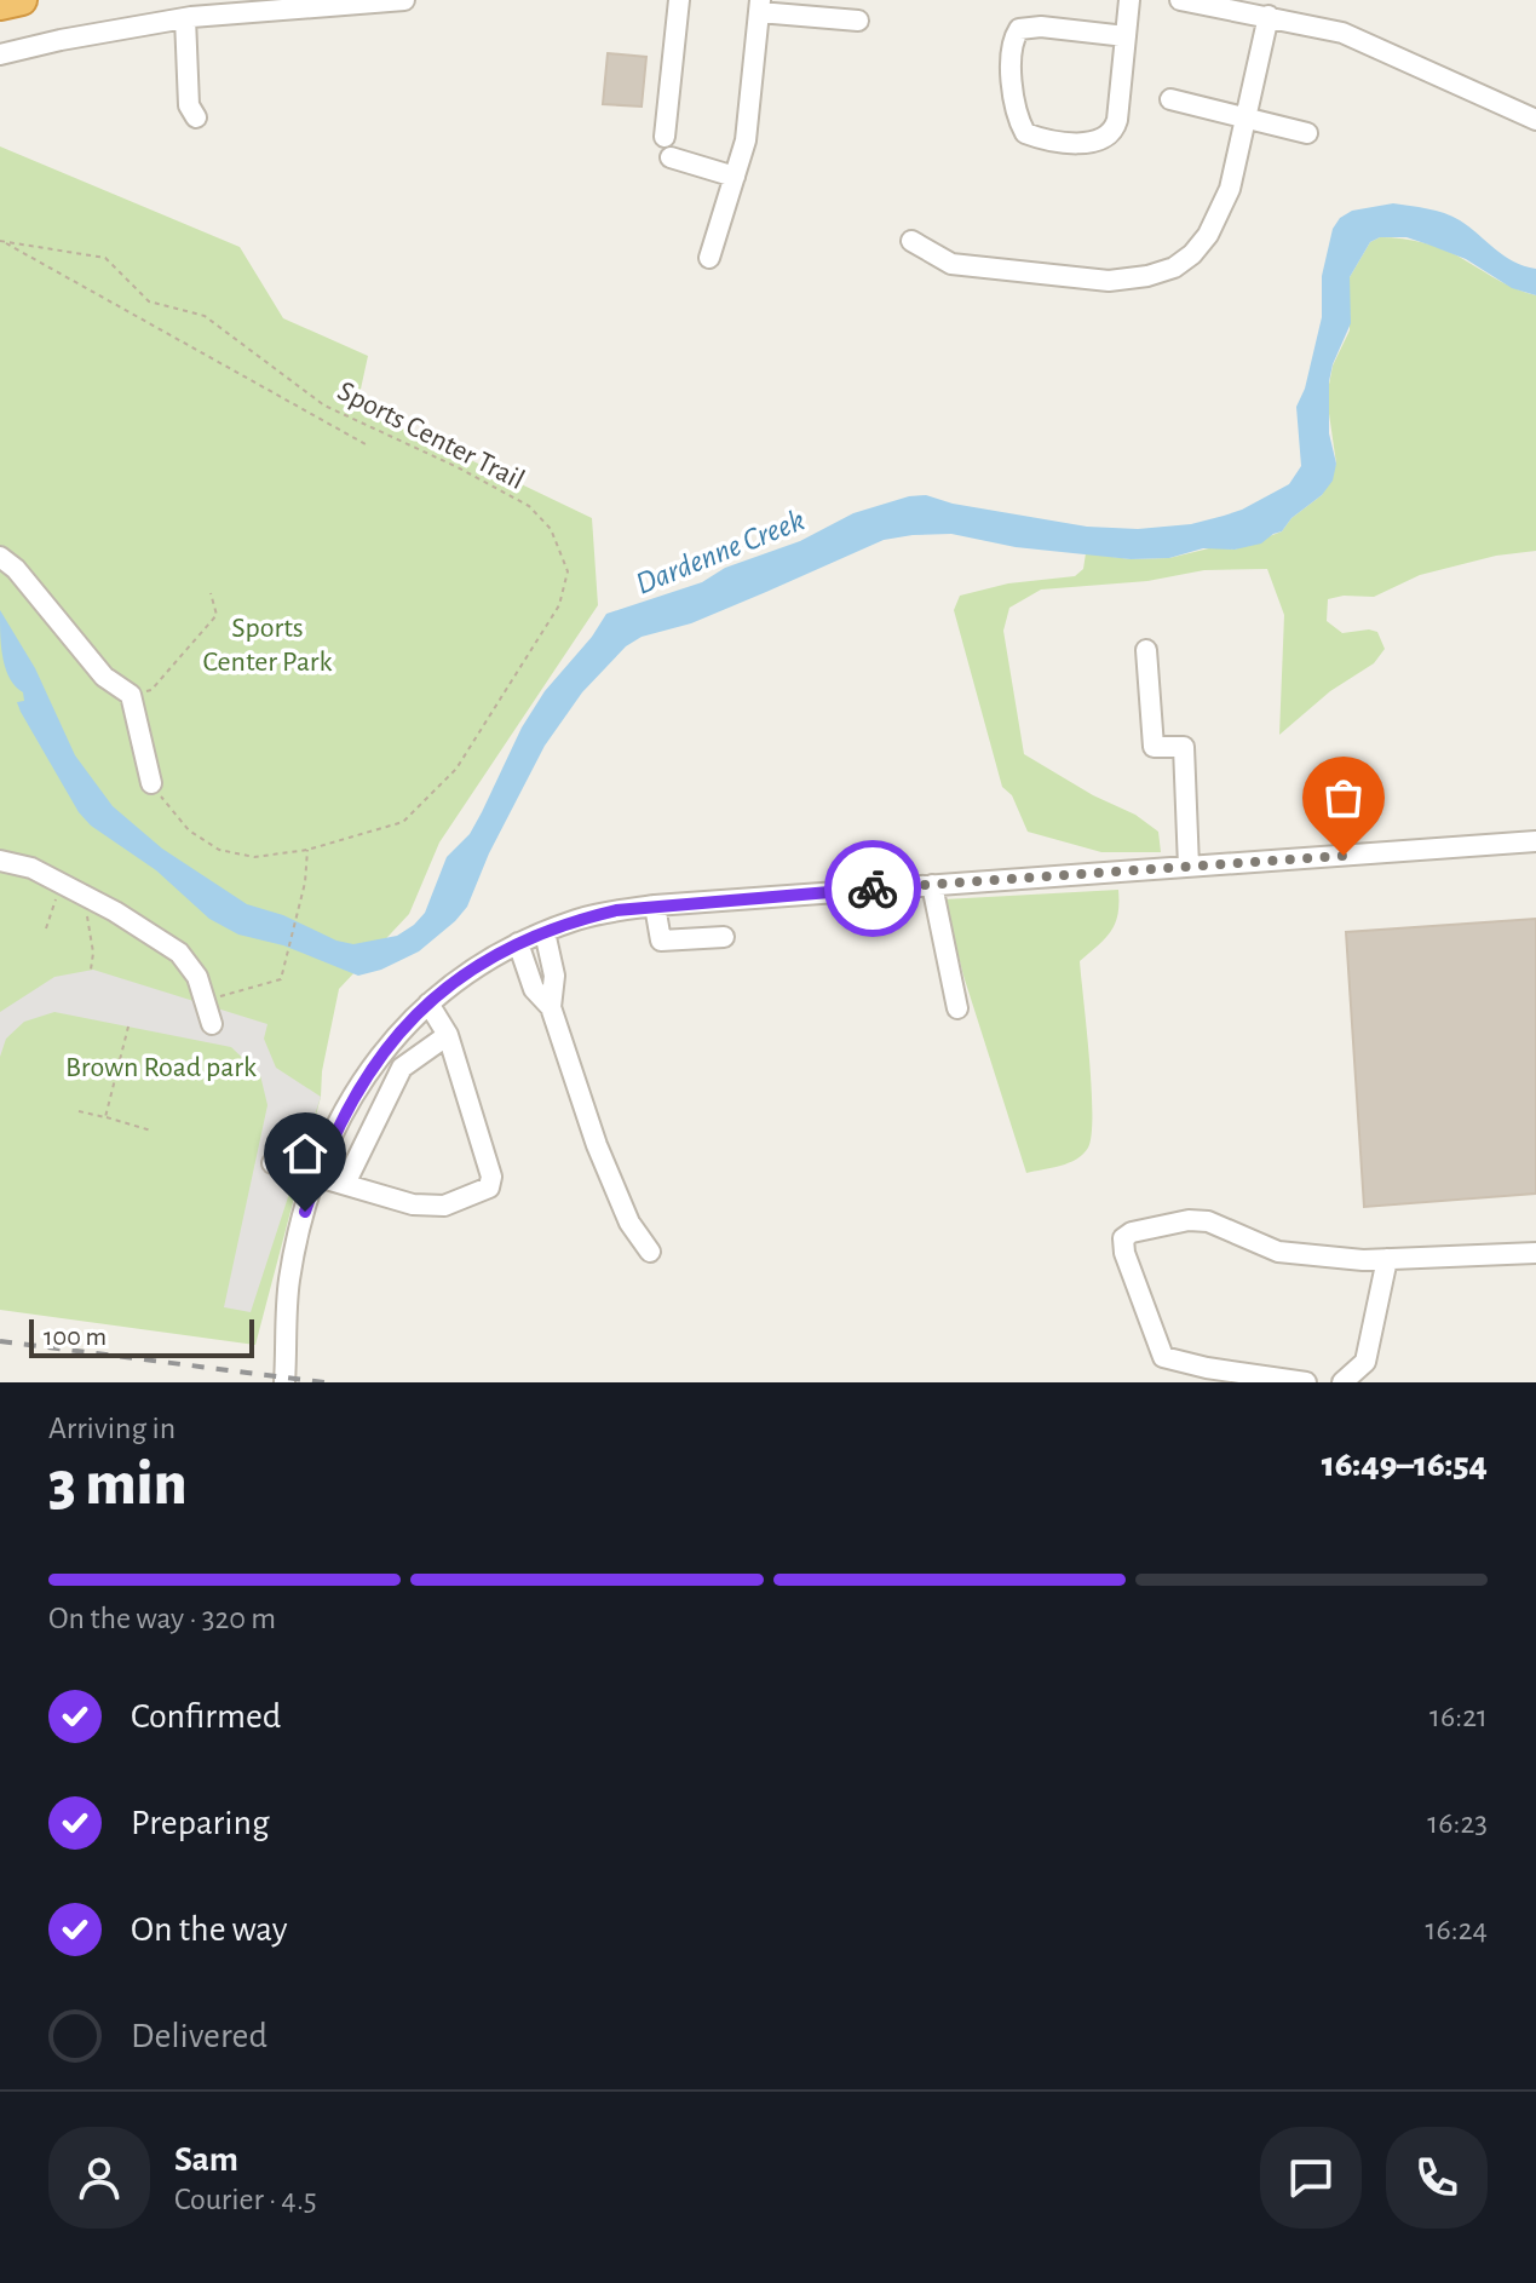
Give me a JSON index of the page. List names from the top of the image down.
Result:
{
  "streets": {
    "path": ["Sports Center Trail"]
  },
  "water": ["Dardenne Creek"],
  "parks": ["Sports Center Park", "Brown Road park"],
  "scale_bar": "100 m",
  "page": {
    "scale": "100 m",
    "heading": ["3 min", "Arriving in", "16:49–16:54"],
    "panel": ["Sam", "Courier · 4.5"],
    "bar": "On the way · 320 m",
    "list": [
      ["Confirmed", "16:21"],
      ["Preparing", "16:23"],
      ["On the way", "16:24"],
      "Delivered"
    ]
  }
}
